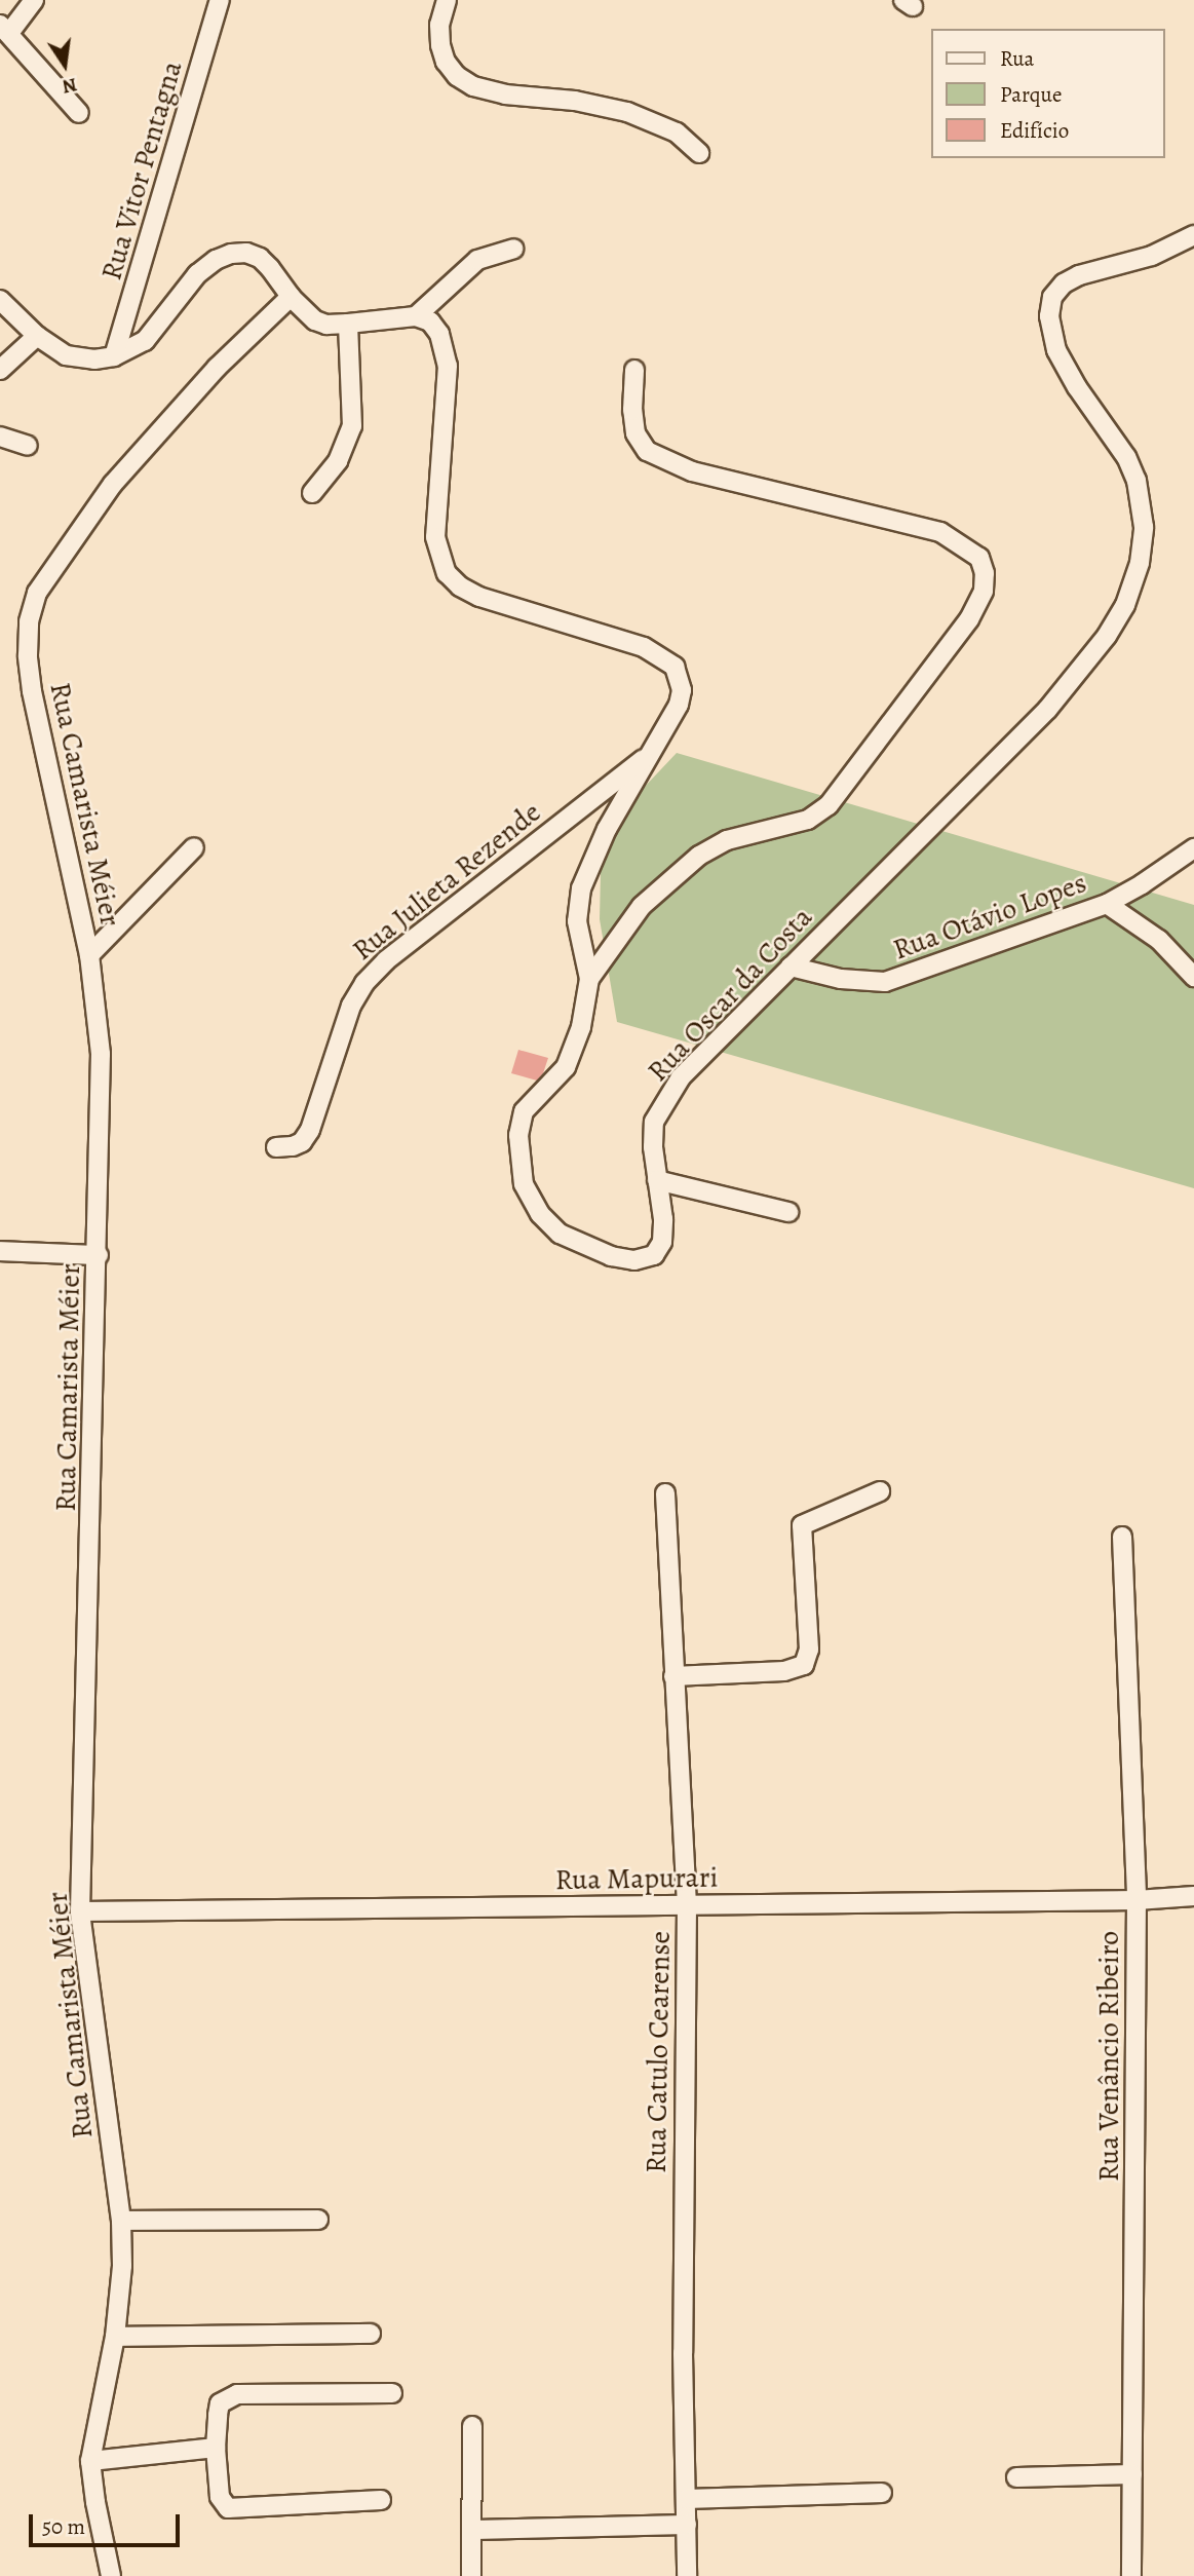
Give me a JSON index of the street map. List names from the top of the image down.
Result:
{
  "streets": {
    "street": [
      "Rua Vitor Pentagna",
      "Rua Camarista Méier",
      "Rua Julieta Rezende",
      "Rua Otávio Lopes",
      "Rua Oscar da Costa",
      "Rua Mapurari",
      "Rua Catulo Cearense",
      "Rua Venâncio Ribeiro"
    ]
  },
  "crossings": [
    ["Rua Camarista Méier", "Rua Mapurari"],
    ["Rua Julieta Rezende", "Rua Oscar da Costa"],
    ["Rua Otávio Lopes", "Rua Oscar da Costa"],
    ["Rua Mapurari", "Rua Catulo Cearense"],
    ["Rua Mapurari", "Rua Venâncio Ribeiro"]
  ],
  "legend": ["Rua", "Parque", "Edifício"],
  "scale_bar": "50 m",
  "north": "bottom"
}
